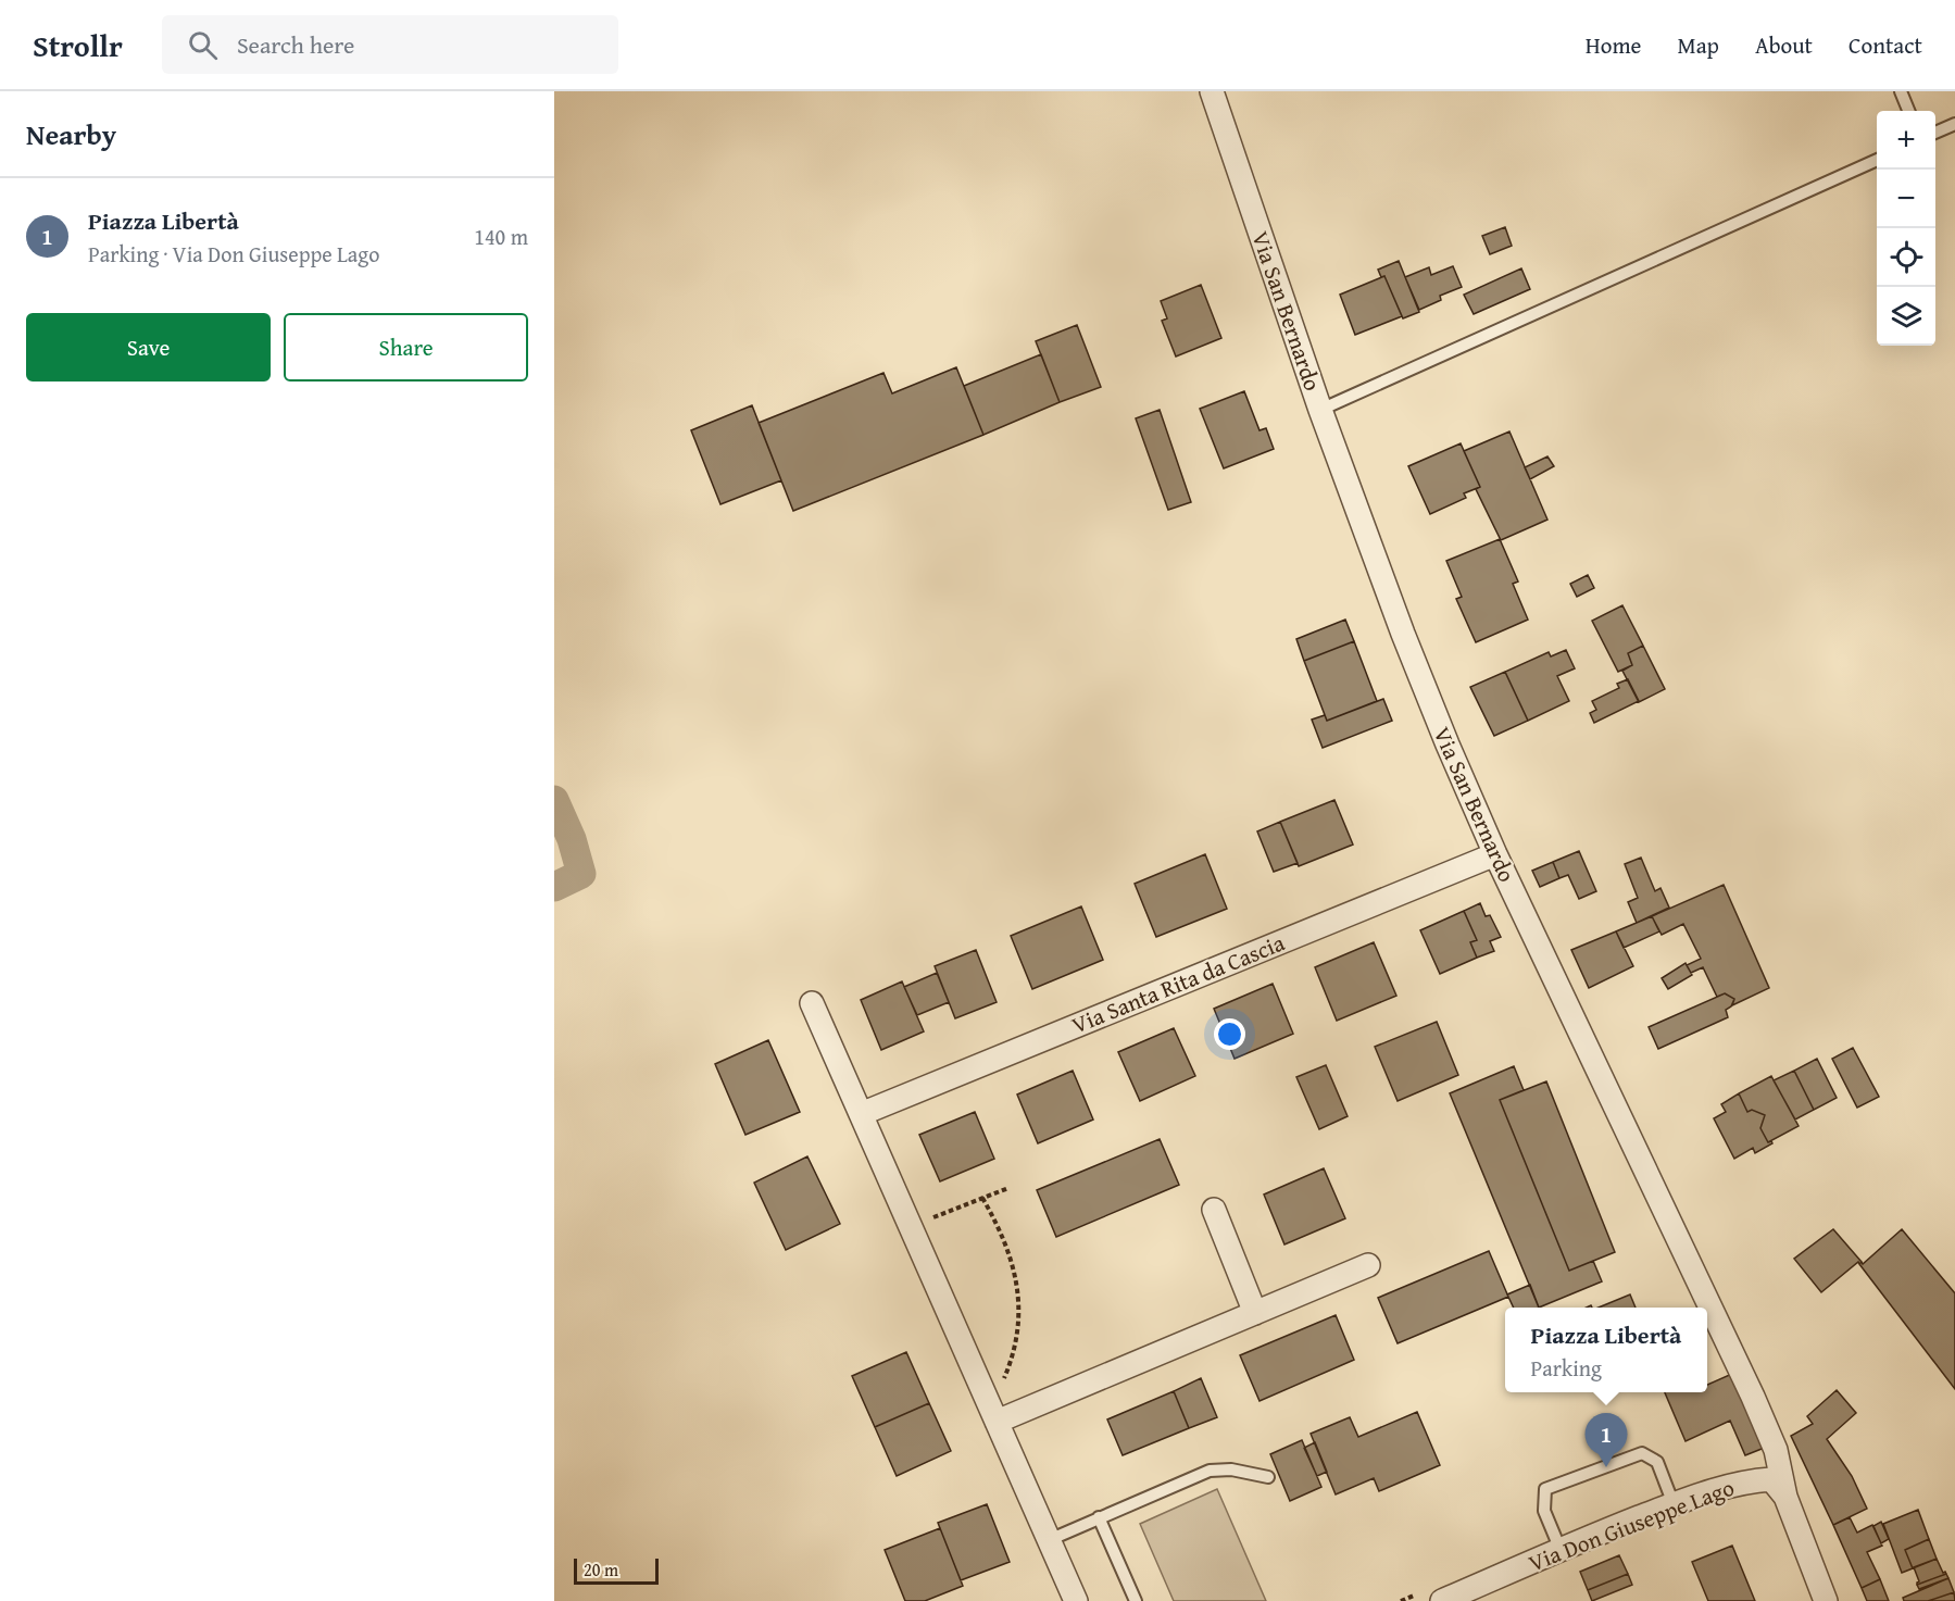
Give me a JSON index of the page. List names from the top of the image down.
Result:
{
  "streets": {
    "street": ["Via San Bernardo", "Via Santa Rita da Cascia", "Via Don Giuseppe Lago"]
  },
  "crossings": [
    ["Via San Bernardo", "Via Santa Rita da Cascia"],
    ["Via San Bernardo", "Via Don Giuseppe Lago"]
  ],
  "scale_bar": "20 m",
  "page": {
    "header": "Strollr",
    "search": "Search here",
    "nav": [
      "Home",
      "Map",
      "About",
      "Contact"
    ],
    "heading": "Nearby",
    "map_buttons": ["+", "−"],
    "list": [
      {
        "mark": "1",
        "name": "Piazza Libertà",
        "note": "Parking · Via Don Giuseppe Lago",
        "value": "140 m"
      }
    ],
    "buttons": ["Save", "Share"],
    "popup": ["Piazza Libertà", "Parking"],
    "pins": "1",
    "scale": "20 m"
  }
}
